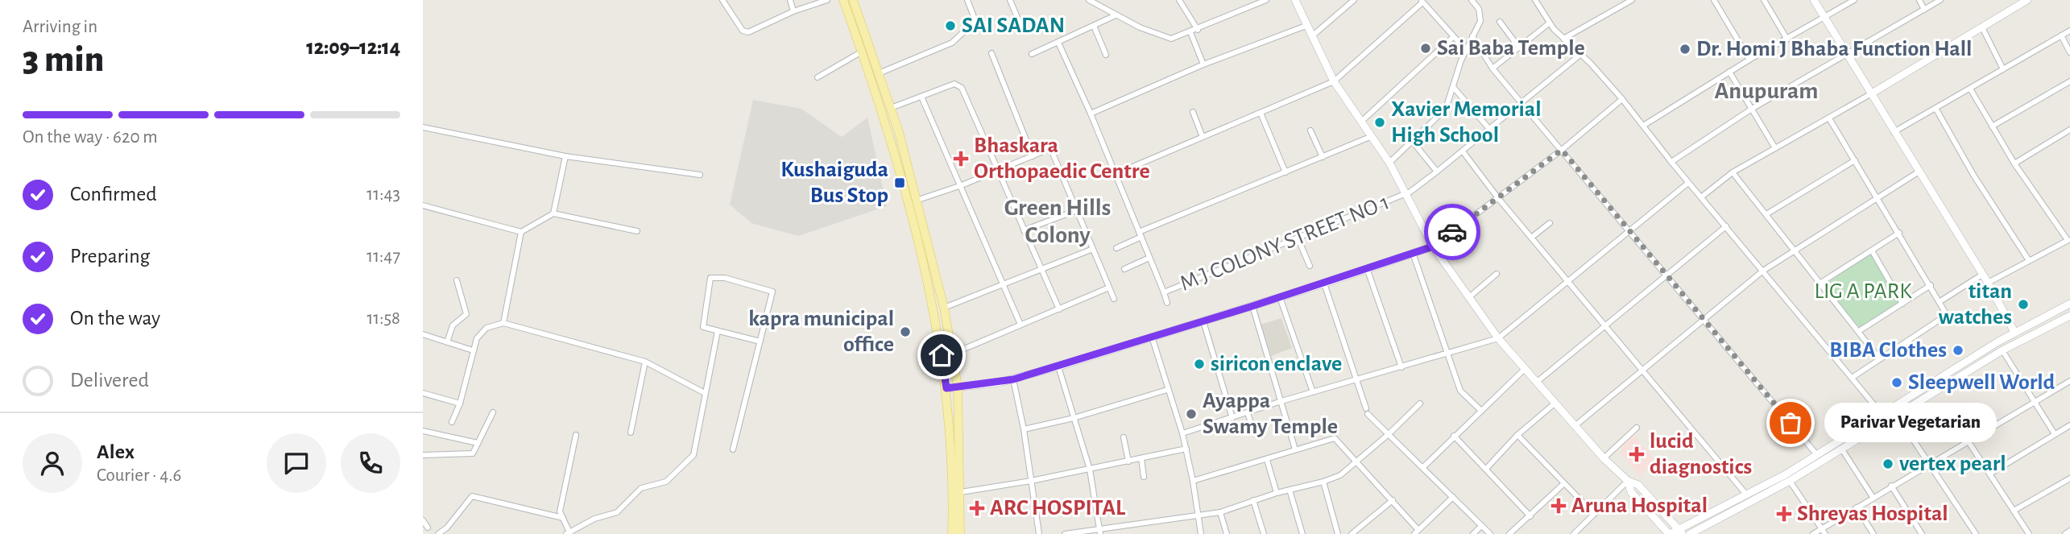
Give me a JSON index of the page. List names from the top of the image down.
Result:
{
  "streets": {
    "street": ["M J COLONY STREET NO 1"]
  },
  "districts": ["Anupuram", "Green Hills Colony"],
  "parks": ["LIG A PARK"],
  "places": {
    "other": [
      "SAI SADAN",
      "Sai Baba Temple",
      "Dr. Homi J Bhaba Function Hall",
      "Xavier Memorial High School",
      "titan watches",
      "kapra municipal office",
      "BIBA Clothes",
      "siricon enclave",
      "Sleepwell World",
      "Ayappa Swamy Temple",
      "Parivar Vegetarian",
      "vertex pearl"
    ],
    "health": [
      "Bhaskara Orthopaedic Centre",
      "lucid diagnostics",
      "Aruna Hospital",
      "ARC HOSPITAL",
      "Shreyas Hospital"
    ],
    "transit": ["Kushaiguda Bus Stop"]
  },
  "page": {
    "heading": ["3 min", "Arriving in", "12:09–12:14"],
    "panel": ["Alex", "Courier · 4.6"],
    "bar": "On the way · 620 m",
    "list": [
      ["Confirmed", "11:43"],
      ["Preparing", "11:47"],
      ["On the way", "11:58"],
      "Delivered"
    ],
    "bubble": "Parivar Vegetarian"
  }
}
